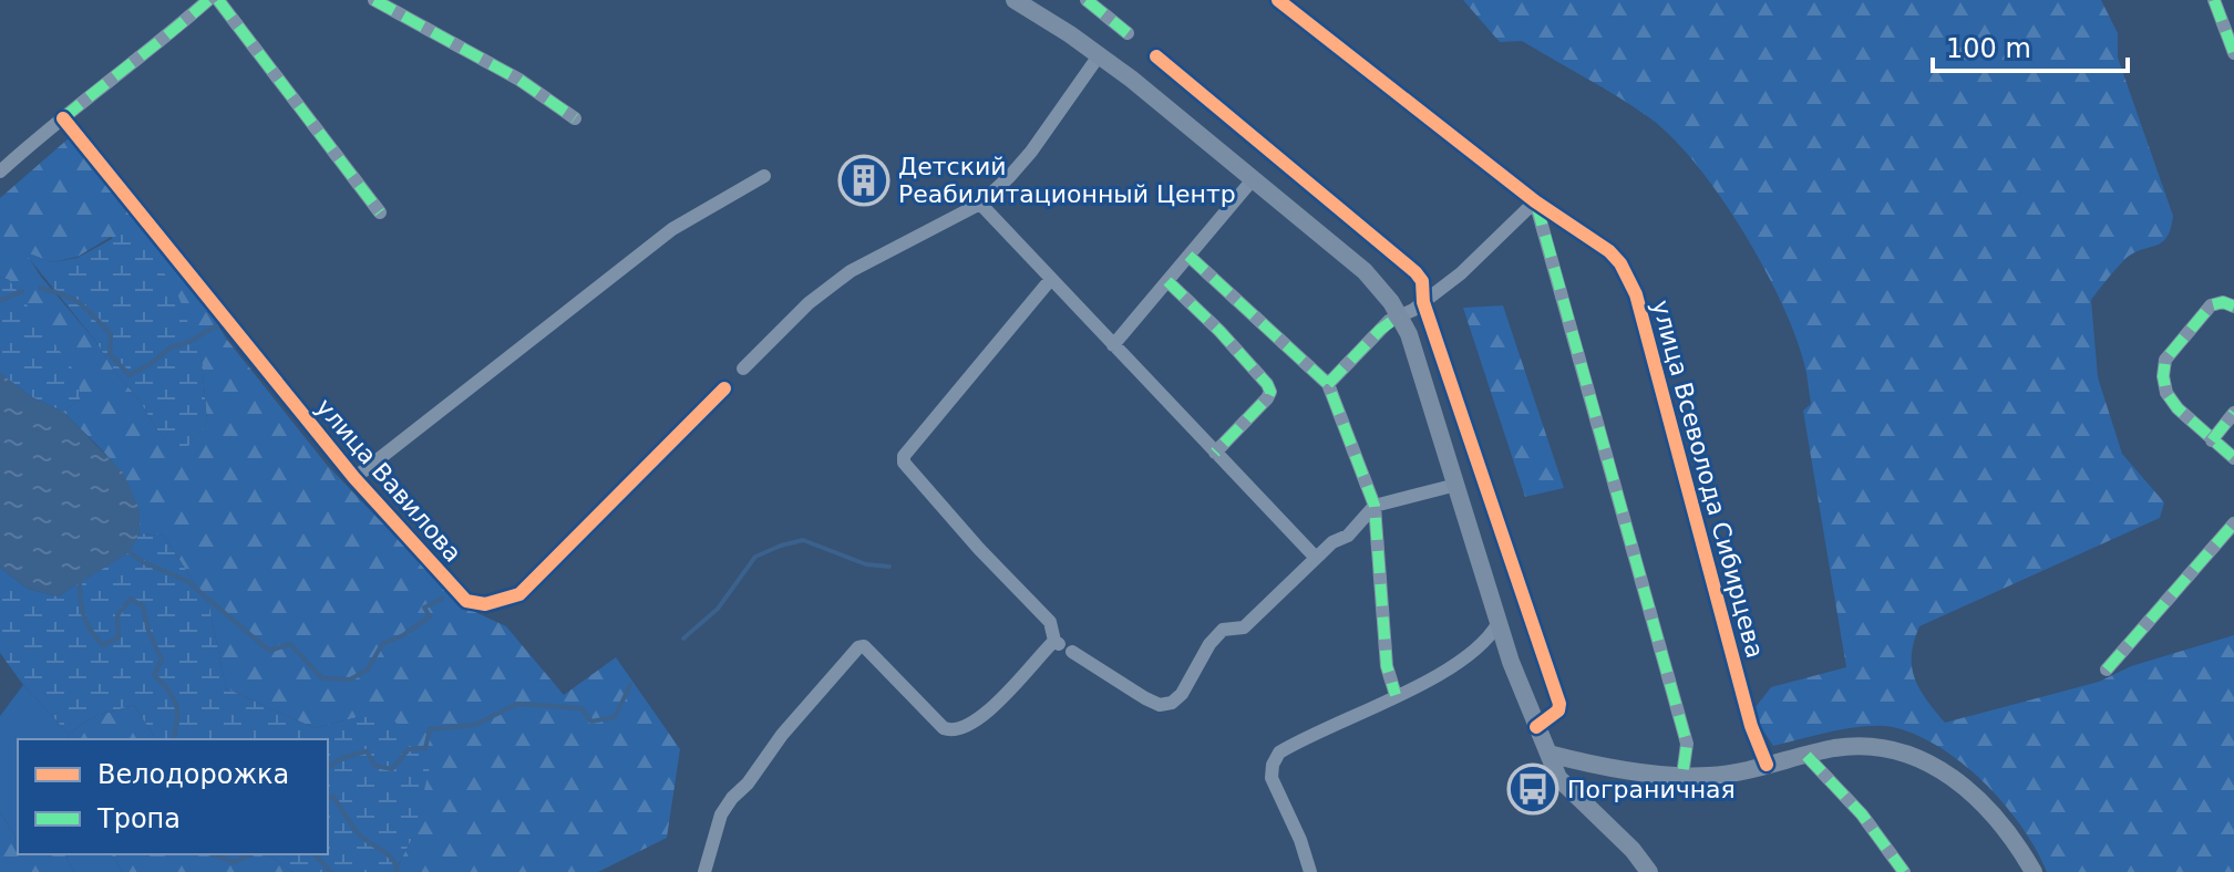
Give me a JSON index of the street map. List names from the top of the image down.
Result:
{
  "streets": {
    "street": ["улица Всеволода Сибирцева", "улица Вавилова"]
  },
  "places": {
    "building": ["Детский Реабилитационный Центр"],
    "bus stop": ["Пограничная"]
  },
  "legend": ["Велодорожка", "Тропа"],
  "scale_bar": "100 m"
}
